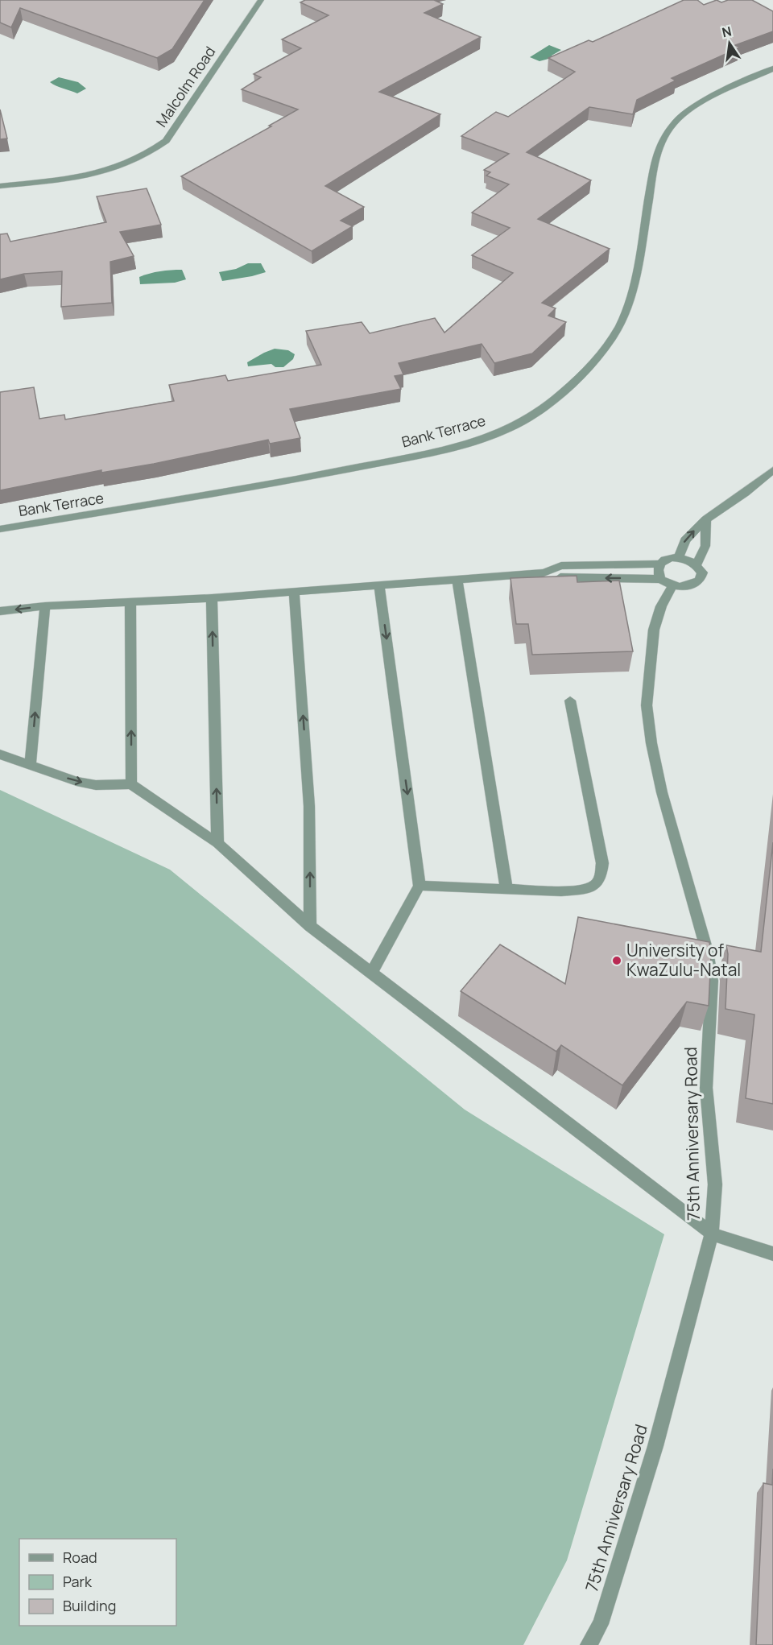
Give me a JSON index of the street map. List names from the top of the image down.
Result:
{
  "streets": {
    "street": ["Malcolm Road", "Bank Terrace", "75th Anniversary Road"]
  },
  "places": ["University of KwaZulu-Natal"],
  "legend": ["Road", "Park", "Building"],
  "north": "top"
}
